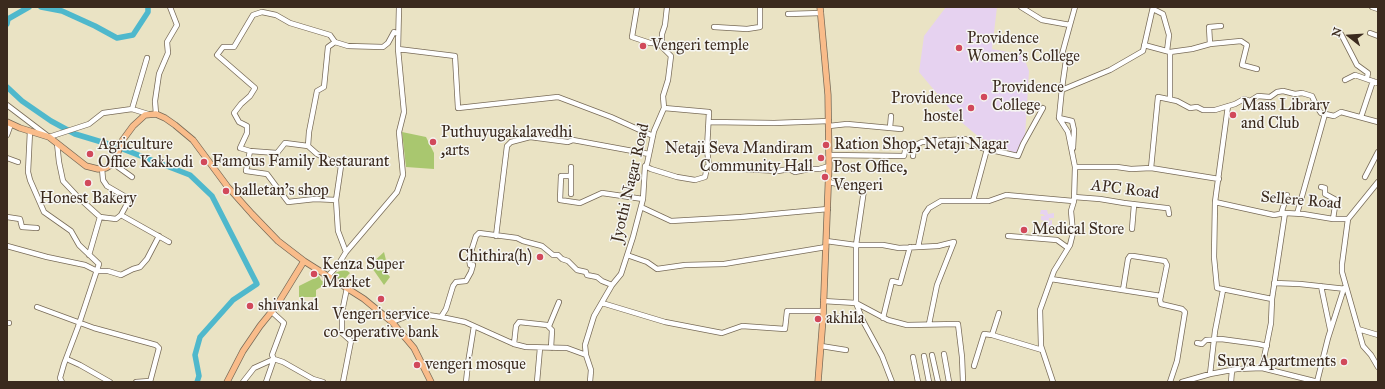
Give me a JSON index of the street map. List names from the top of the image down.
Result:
{
  "streets": {
    "street": ["Jyothi Nagar Road", "APC Road", "Sellere Road"]
  },
  "places": [
    "Vengeri temple",
    "Providence Women's College",
    "Providence College",
    "Providence hostel",
    "Mass Library and Club",
    "Puthuyugakalavedhi ,arts",
    "Ration Shop, Netaji Nagar",
    "Agriculture Office Kakkodi",
    "Netaji Seva Mandiram Community Hall",
    "Famous Family Restaurant",
    "Post Office, Vengeri",
    "Honest Bakery",
    "balletan's shop",
    "Medical Store",
    "Chithira(h)",
    "Kenza Super Market",
    "Vengeri service co-operative bank",
    "shivankal",
    "akhila",
    "Surya Apartments",
    "vengeri mosque"
  ],
  "north": "left"
}
